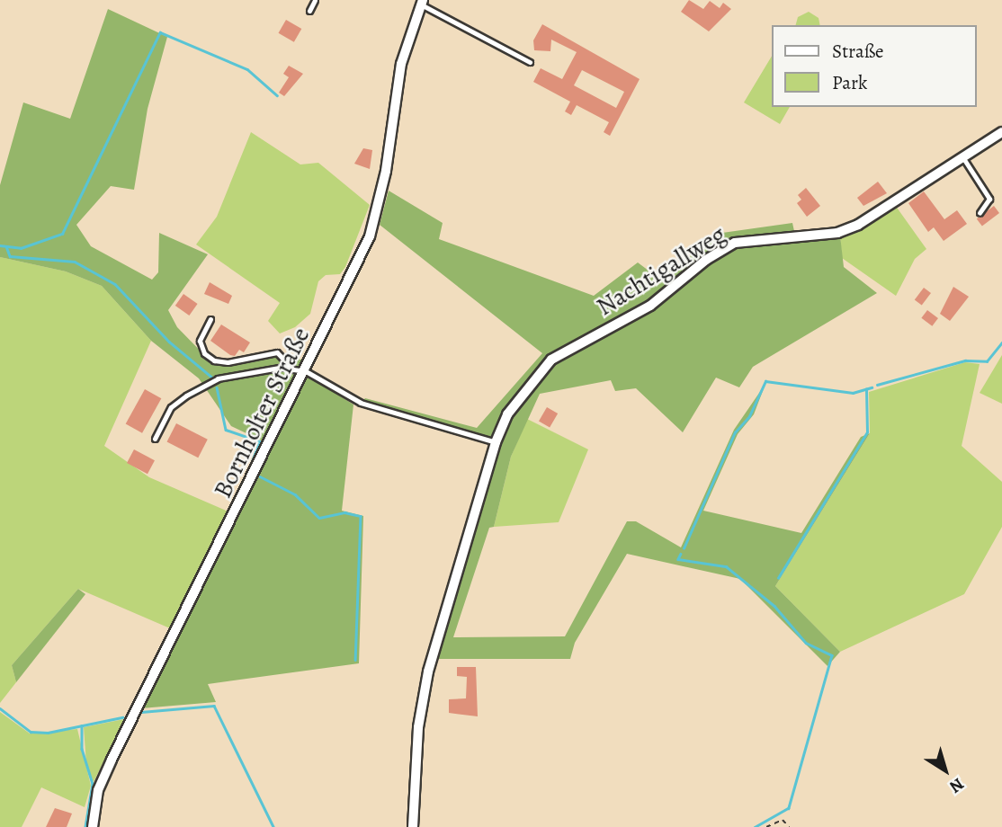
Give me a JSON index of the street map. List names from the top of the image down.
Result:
{
  "streets": {
    "street": ["Nachtigallweg", "Bornholter Straße"]
  },
  "legend": ["Straße", "Park"],
  "north": "bottom right"
}
